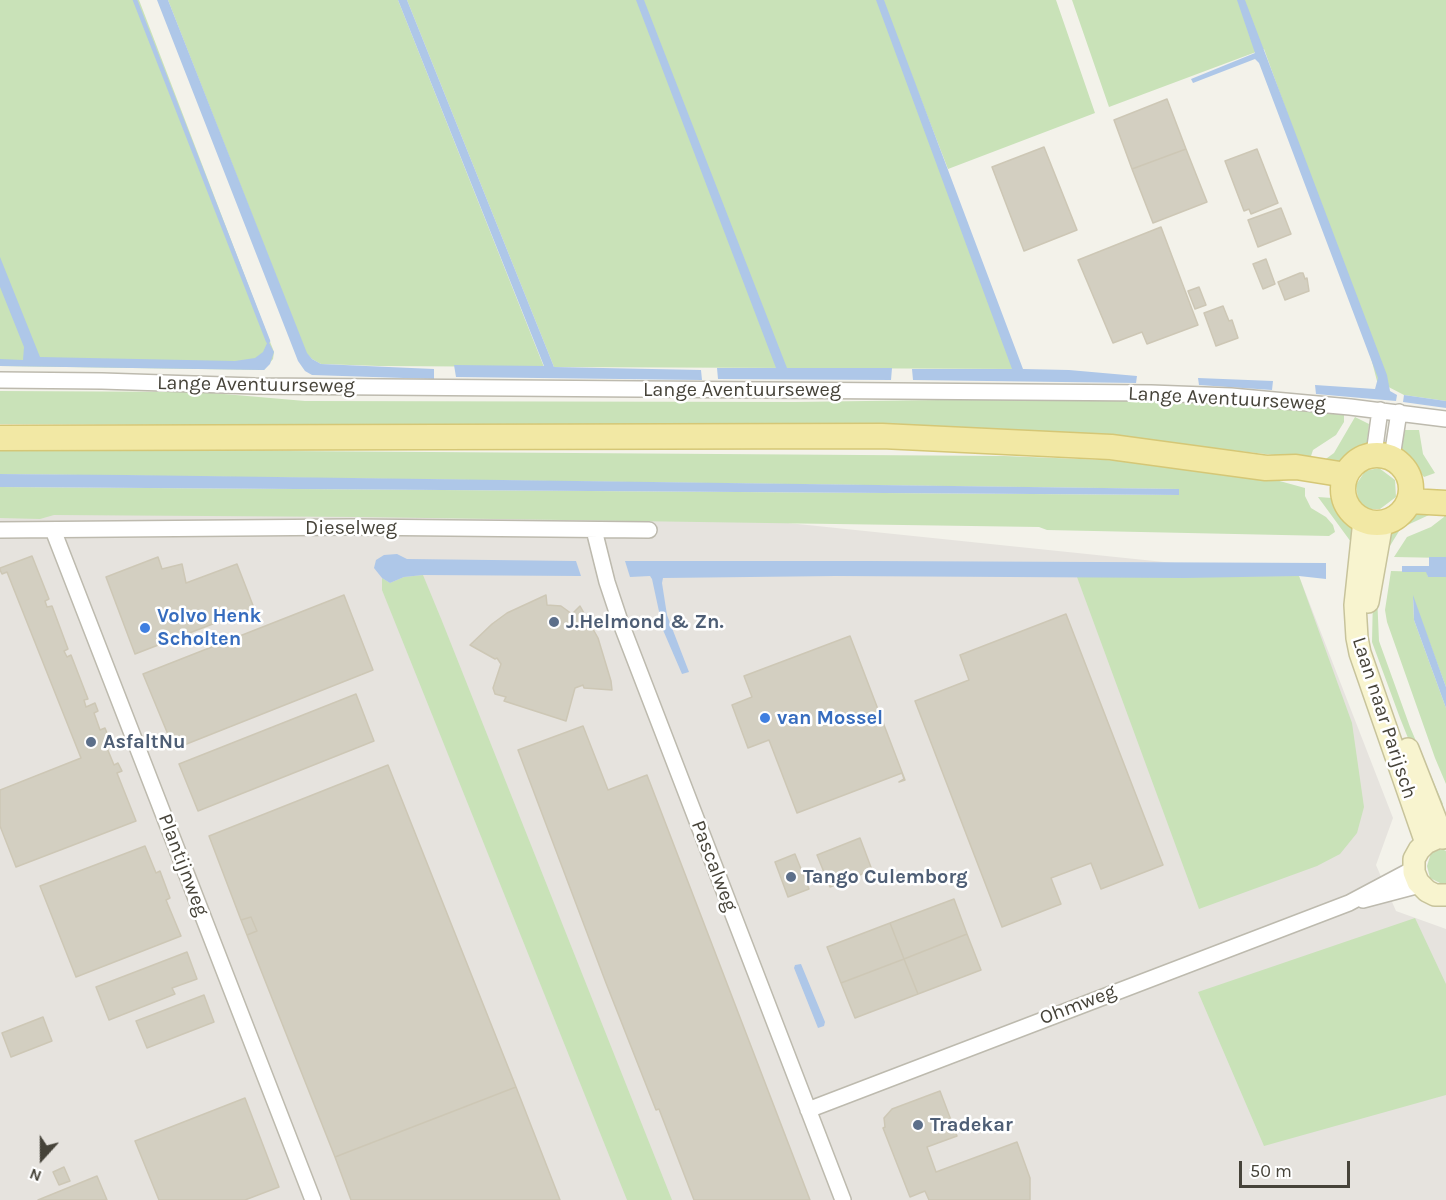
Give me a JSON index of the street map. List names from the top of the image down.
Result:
{
  "streets": {
    "street": [
      "Lange Aventuurseweg",
      "Dieselweg",
      "Laan naar Parijsch",
      "Plantijnweg",
      "Pascalweg",
      "Ohmweg"
    ]
  },
  "crossings": [
    ["Dieselweg", "Plantijnweg"],
    ["Dieselweg", "Pascalweg"],
    ["Pascalweg", "Ohmweg"]
  ],
  "places": [
    "J.Helmond & Zn.",
    "Volvo Henk Scholten",
    "van Mossel",
    "AsfaltNu",
    "Tango Culemborg",
    "Tradekar"
  ],
  "scale_bar": "50 m",
  "north": "bottom"
}
